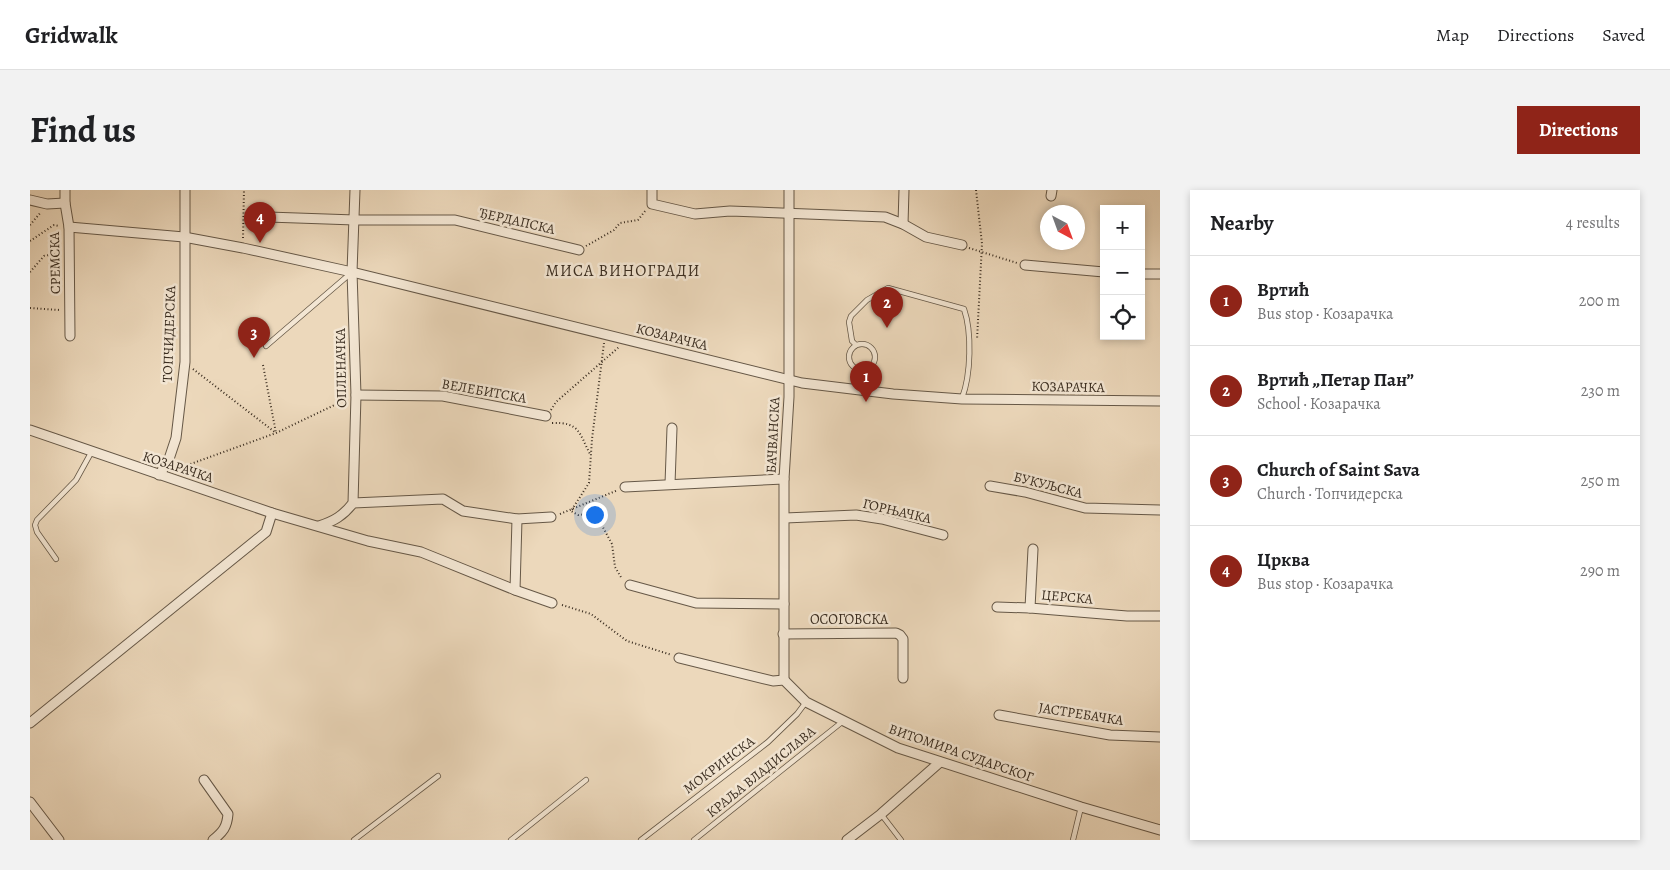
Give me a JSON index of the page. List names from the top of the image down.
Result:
{
  "streets": {
    "street": [
      "ЂЕРДАПСКА",
      "СРЕМСКА",
      "ТОПЧИДЕРСКА",
      "КОЗАРАЧКА",
      "ОПЛЕНАЧКА",
      "ВЕЛЕБИТСКА",
      "БАЧВАНСКА",
      "БУКУЉСКА",
      "ГОРЊАЧКА",
      "ЦЕРСКА",
      "ОСОГОВСКА",
      "ЈАСТРЕБАЧКА",
      "ВИТОМИРА СУДАРСКОГ"
    ],
    "lane": ["МОКРИНСКА", "КРАЉА ВЛАДИСЛАВА"]
  },
  "crossings": [
    ["ЂЕРДАПСКА", "ОПЛЕНАЧКА"],
    ["СРЕМСКА", "КОЗАРАЧКА"],
    ["ТОПЧИДЕРСКА", "КОЗАРАЧКА"],
    ["КОЗАРАЧКА", "ОПЛЕНАЧКА"],
    ["КОЗАРАЧКА", "БАЧВАНСКА"],
    ["ОПЛЕНАЧКА", "ВЕЛЕБИТСКА"],
    ["БАЧВАНСКА", "ГОРЊАЧКА"],
    ["БАЧВАНСКА", "ОСОГОВСКА"],
    ["БАЧВАНСКА", "ВИТОМИРА СУДАРСКОГ"],
    ["ВИТОМИРА СУДАРСКОГ", "МОКРИНСКА"],
    ["ВИТОМИРА СУДАРСКОГ", "КРАЉА ВЛАДИСЛАВА"]
  ],
  "districts": ["МИСА ВИНОГРАДИ"],
  "north": "bottom right",
  "page": {
    "header": "Gridwalk",
    "nav": ["Map", "Directions", "Saved"],
    "title": "Find us",
    "buttons": "Directions",
    "heading": ["Nearby", "4 results"],
    "pins": [
      "4",
      "2",
      "3",
      "1"
    ],
    "map_buttons": ["+", "−"],
    "list": [
      {
        "mark": "1",
        "name": "Вртић",
        "note": "Bus stop · Козарачка",
        "value": "200 m"
      },
      {
        "mark": "2",
        "name": "Вртић „Петар Пан”",
        "note": "School · Козарачка",
        "value": "230 m"
      },
      {
        "mark": "3",
        "name": "Church of Saint Sava",
        "note": "Church · Топчидерска",
        "value": "250 m"
      },
      {
        "mark": "4",
        "name": "Црква",
        "note": "Bus stop · Козарачка",
        "value": "290 m"
      }
    ]
  }
}
